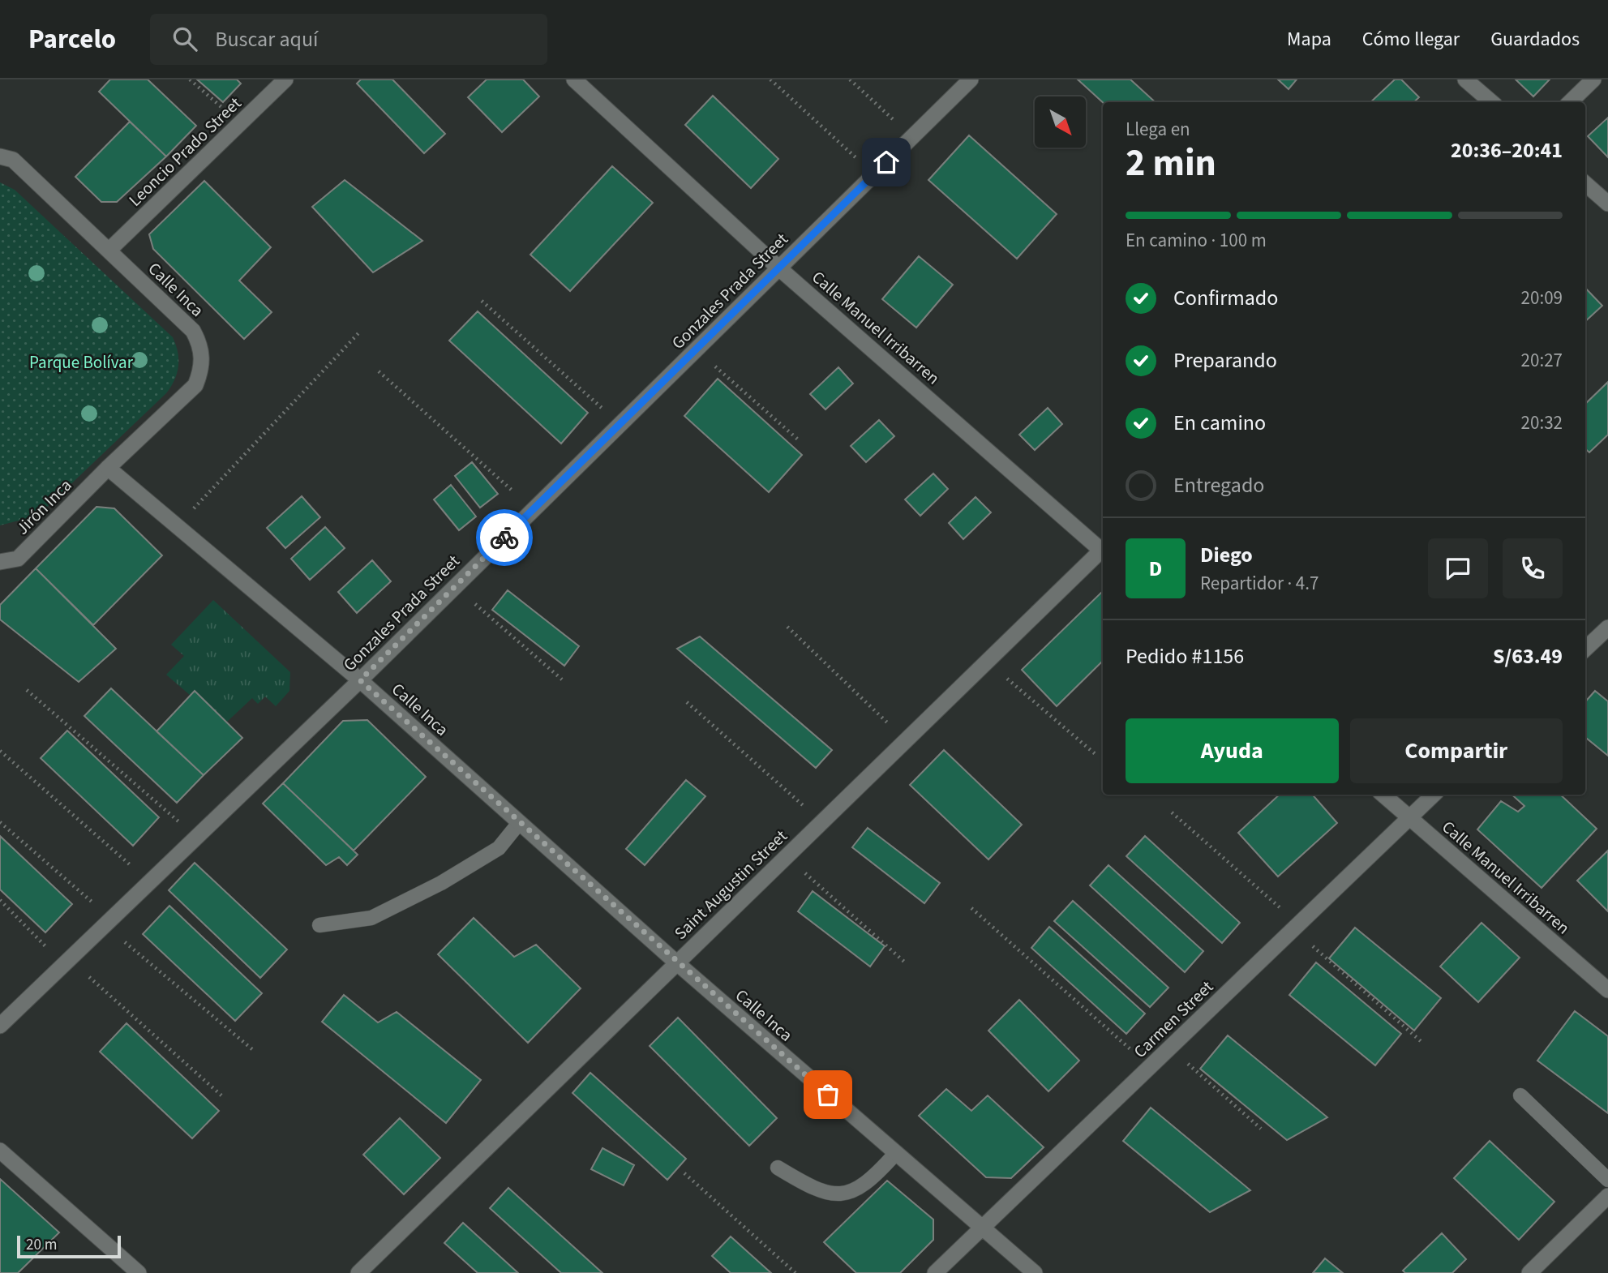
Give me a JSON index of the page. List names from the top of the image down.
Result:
{
  "streets": {
    "street": [
      "Leoncio Prado Street",
      "Calle Inca",
      "Gonzales Prada Street",
      "Calle Manuel Irribarren",
      "Jirón Inca",
      "Saint Augustin Street",
      "Carmen Street"
    ]
  },
  "crossings": [
    ["Leoncio Prado Street", "Calle Inca"],
    ["Calle Inca", "Gonzales Prada Street"],
    ["Calle Inca", "Jirón Inca"],
    ["Calle Inca", "Saint Augustin Street"],
    ["Calle Inca", "Carmen Street"],
    ["Gonzales Prada Street", "Calle Manuel Irribarren"],
    ["Calle Manuel Irribarren", "Carmen Street"]
  ],
  "parks": ["Parque Bolívar"],
  "scale_bar": "20 m",
  "north": "bottom right",
  "page": {
    "header": "Parcelo",
    "search": "Buscar aquí",
    "nav": ["Mapa", "Cómo llegar", "Guardados"],
    "heading": ["2 min", "Llega en", "20:36–20:41"],
    "panel": [
      "Diego",
      "Repartidor · 4.7",
      "Pedido #1156",
      "S/63.49"
    ],
    "bar": "En camino · 100 m",
    "list": [
      ["Confirmado", "20:09"],
      ["Preparando", "20:27"],
      ["En camino", "20:32"],
      "Entregado"
    ],
    "round": "D",
    "buttons": ["Ayuda", "Compartir"],
    "scale": "20 m"
  }
}
